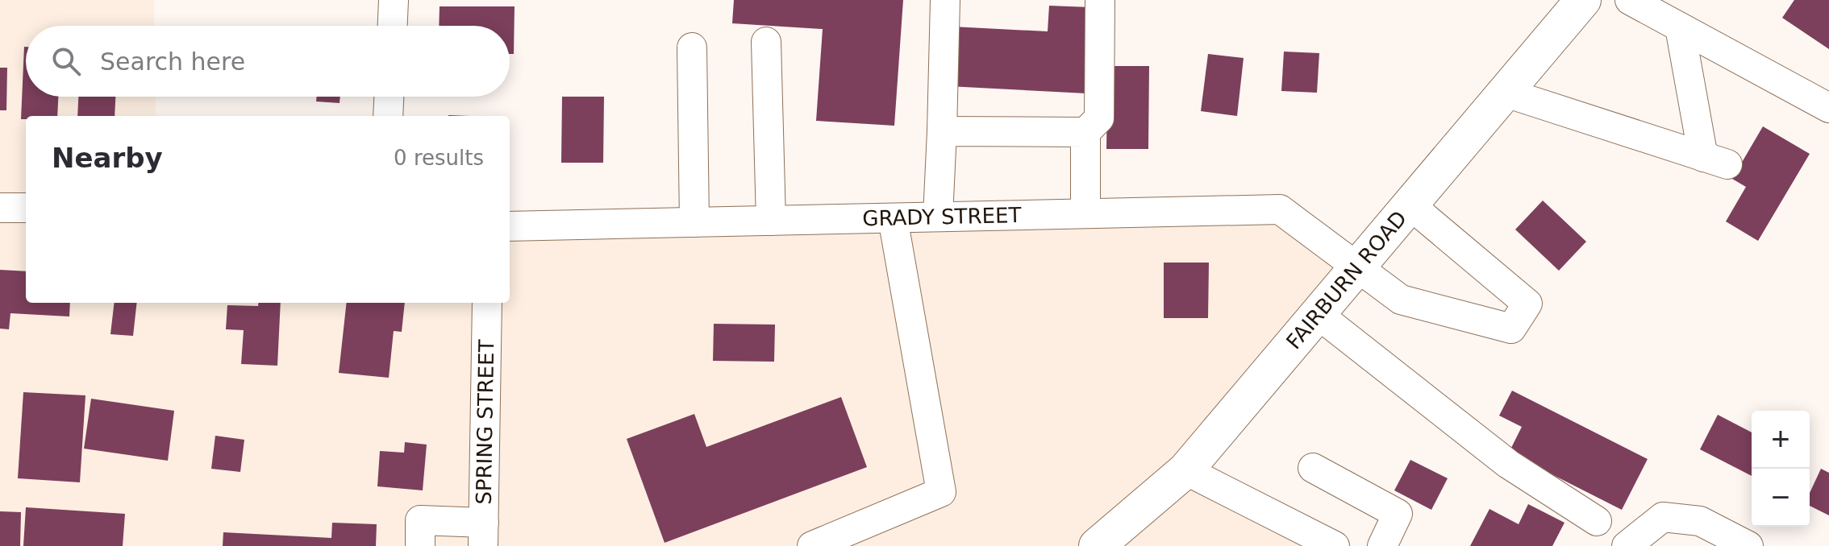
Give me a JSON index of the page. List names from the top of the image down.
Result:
{
  "streets": {
    "main road": ["FAIRBURN ROAD"],
    "street": ["GRADY STREET", "SPRING STREET"]
  },
  "crossings": [
    ["GRADY STREET", "FAIRBURN ROAD"]
  ],
  "page": {
    "search": "Search here",
    "heading": ["Nearby", "0 results"],
    "map_buttons": ["+", "−"]
  }
}
